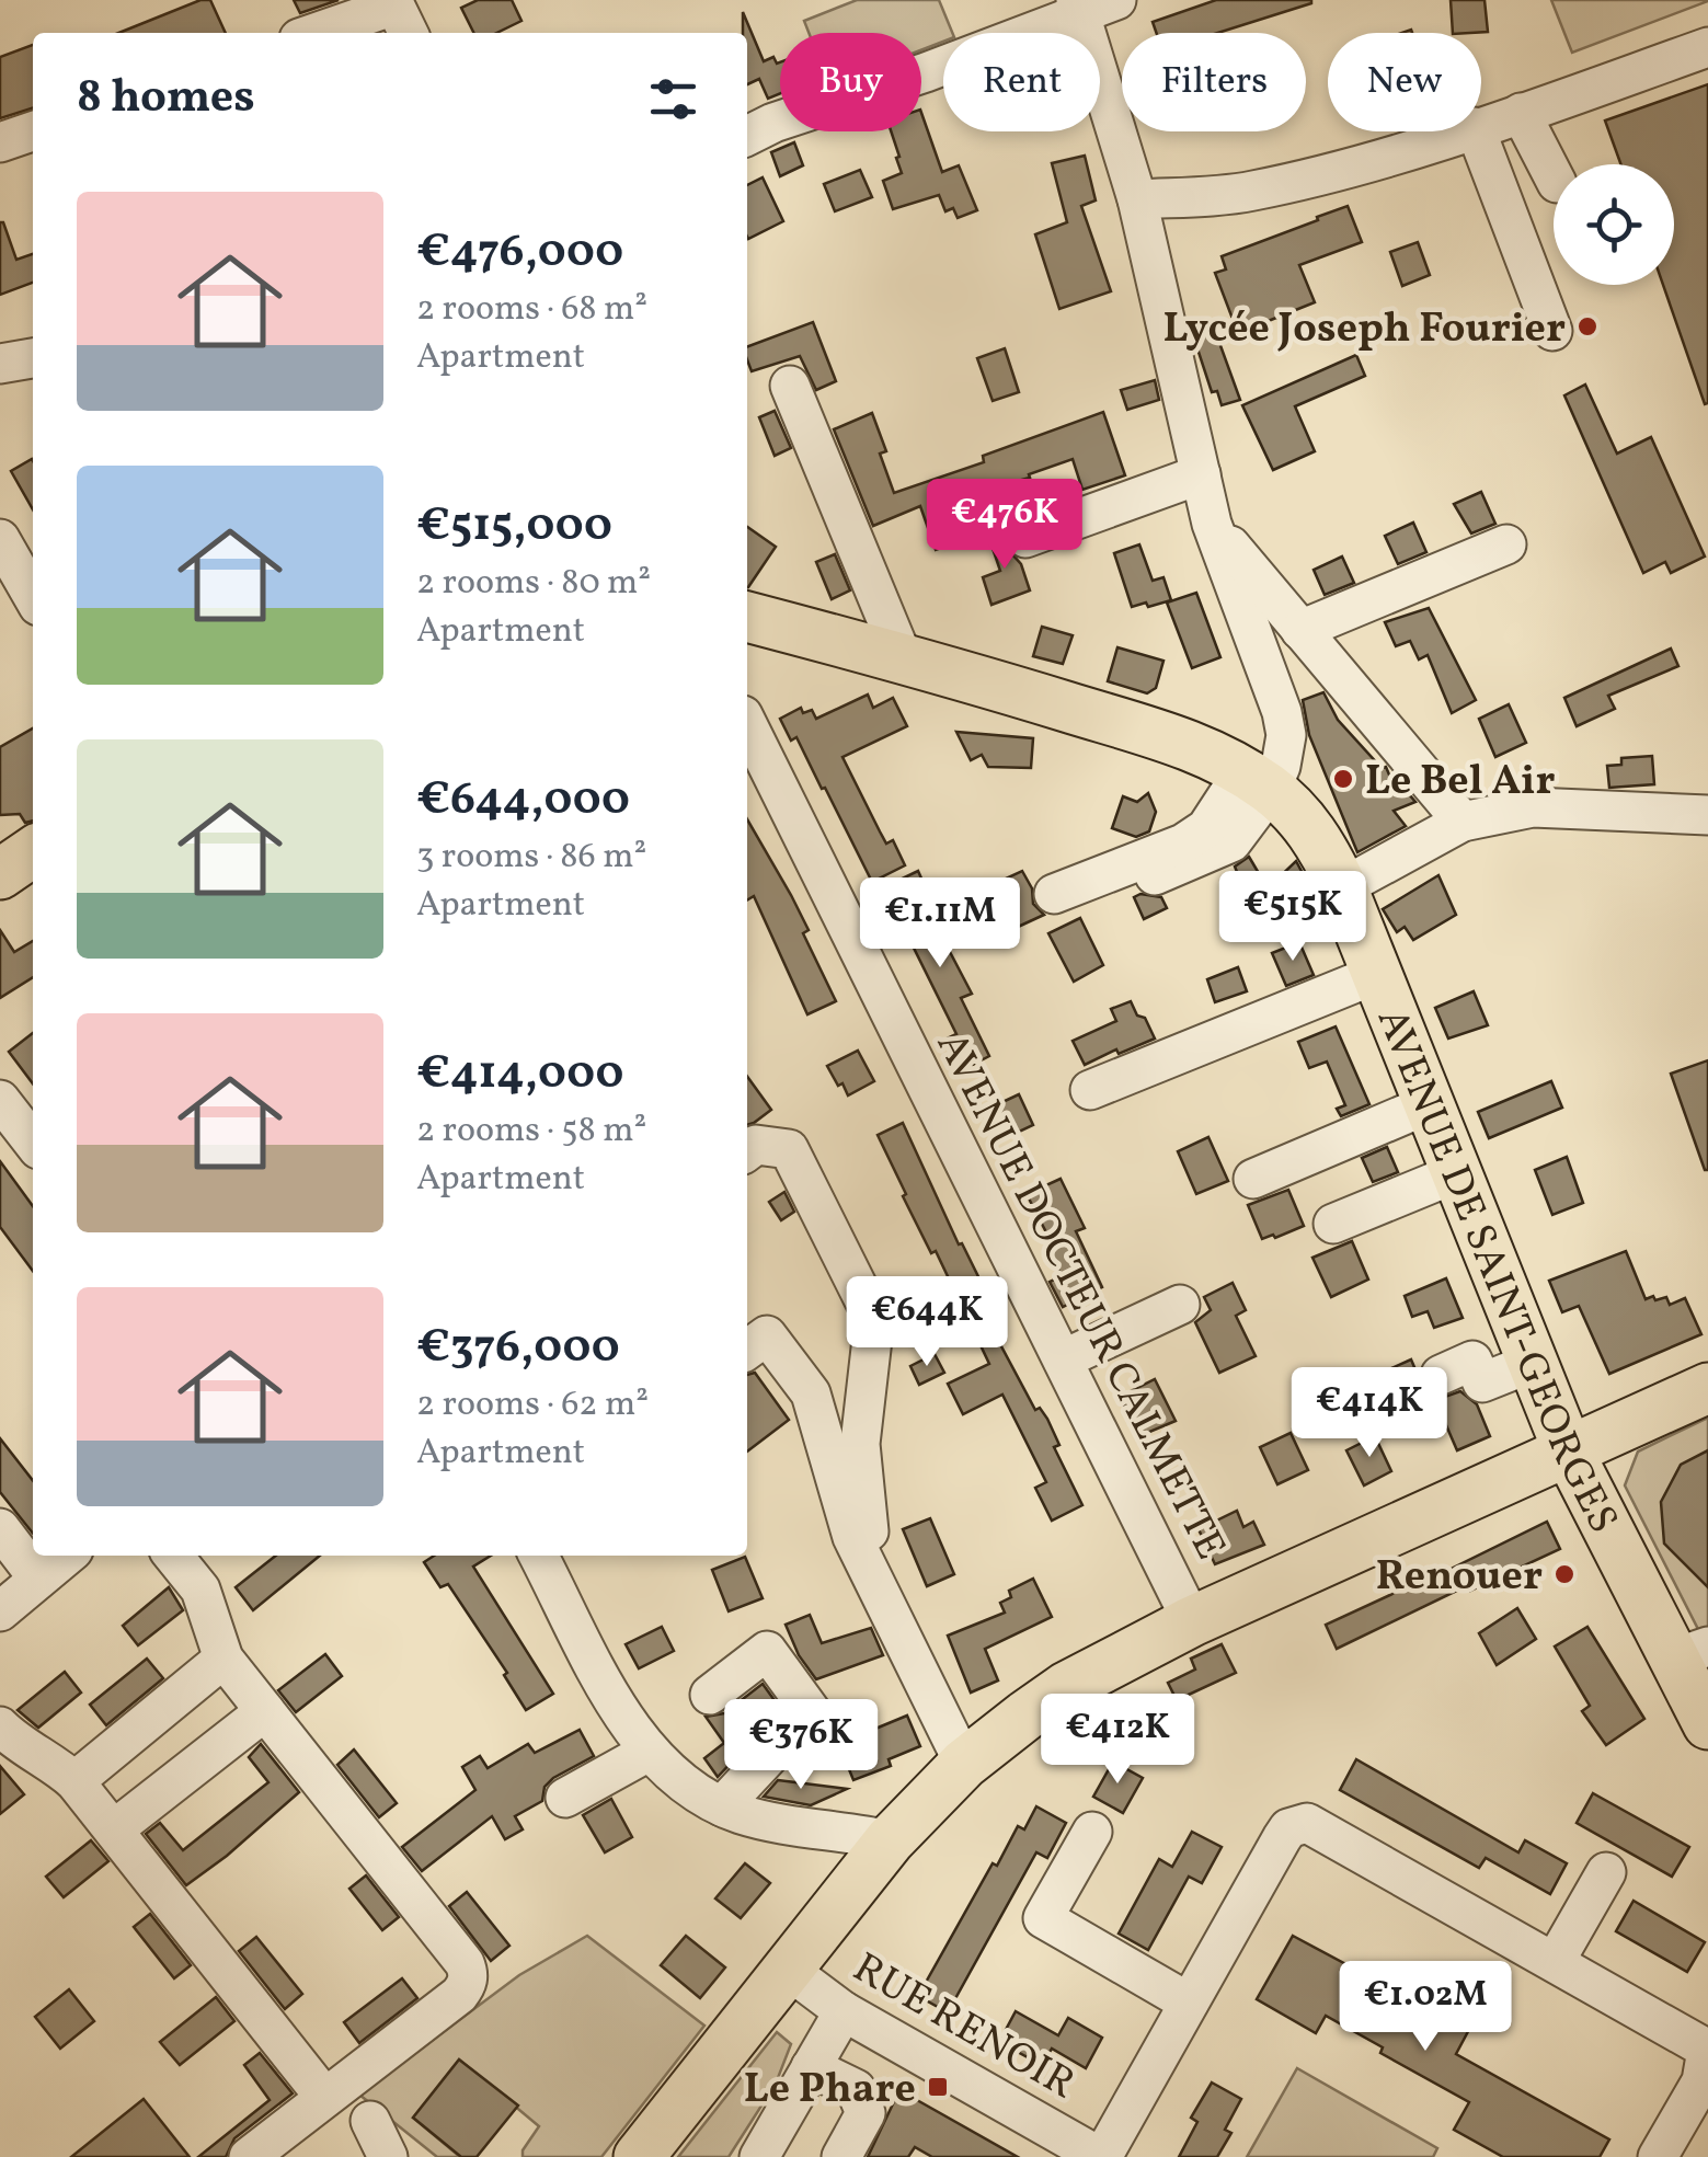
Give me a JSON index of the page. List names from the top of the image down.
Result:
{
  "streets": {
    "main road": ["AVENUE DE SAINT-GEORGES"],
    "street": ["AVENUE DOCTEUR CALMETTE", "RUE RENOIR"]
  },
  "places": {
    "other": ["Lycée Joseph Fourier", "Le Bel Air", "Renouer"],
    "transit": ["Le Phare"]
  },
  "page": {
    "chip": [
      "Buy",
      "Rent",
      "Filters",
      "New"
    ],
    "heading": "8 homes",
    "list": [
      {
        "name": "€476,000",
        "note": "2 rooms · 68 m² · Apartment"
      },
      {
        "name": "€515,000",
        "note": "2 rooms · 80 m² · Apartment"
      },
      {
        "name": "€644,000",
        "note": "3 rooms · 86 m² · Apartment"
      },
      {
        "name": "€414,000",
        "note": "2 rooms · 58 m² · Apartment"
      },
      {
        "name": "€376,000",
        "note": "2 rooms · 62 m² · Apartment"
      }
    ],
    "price": [
      "€476K",
      "€515K",
      "€1.11M",
      "€644K",
      "€414K",
      "€412K",
      "€376K",
      "€1.02M"
    ]
  }
}
